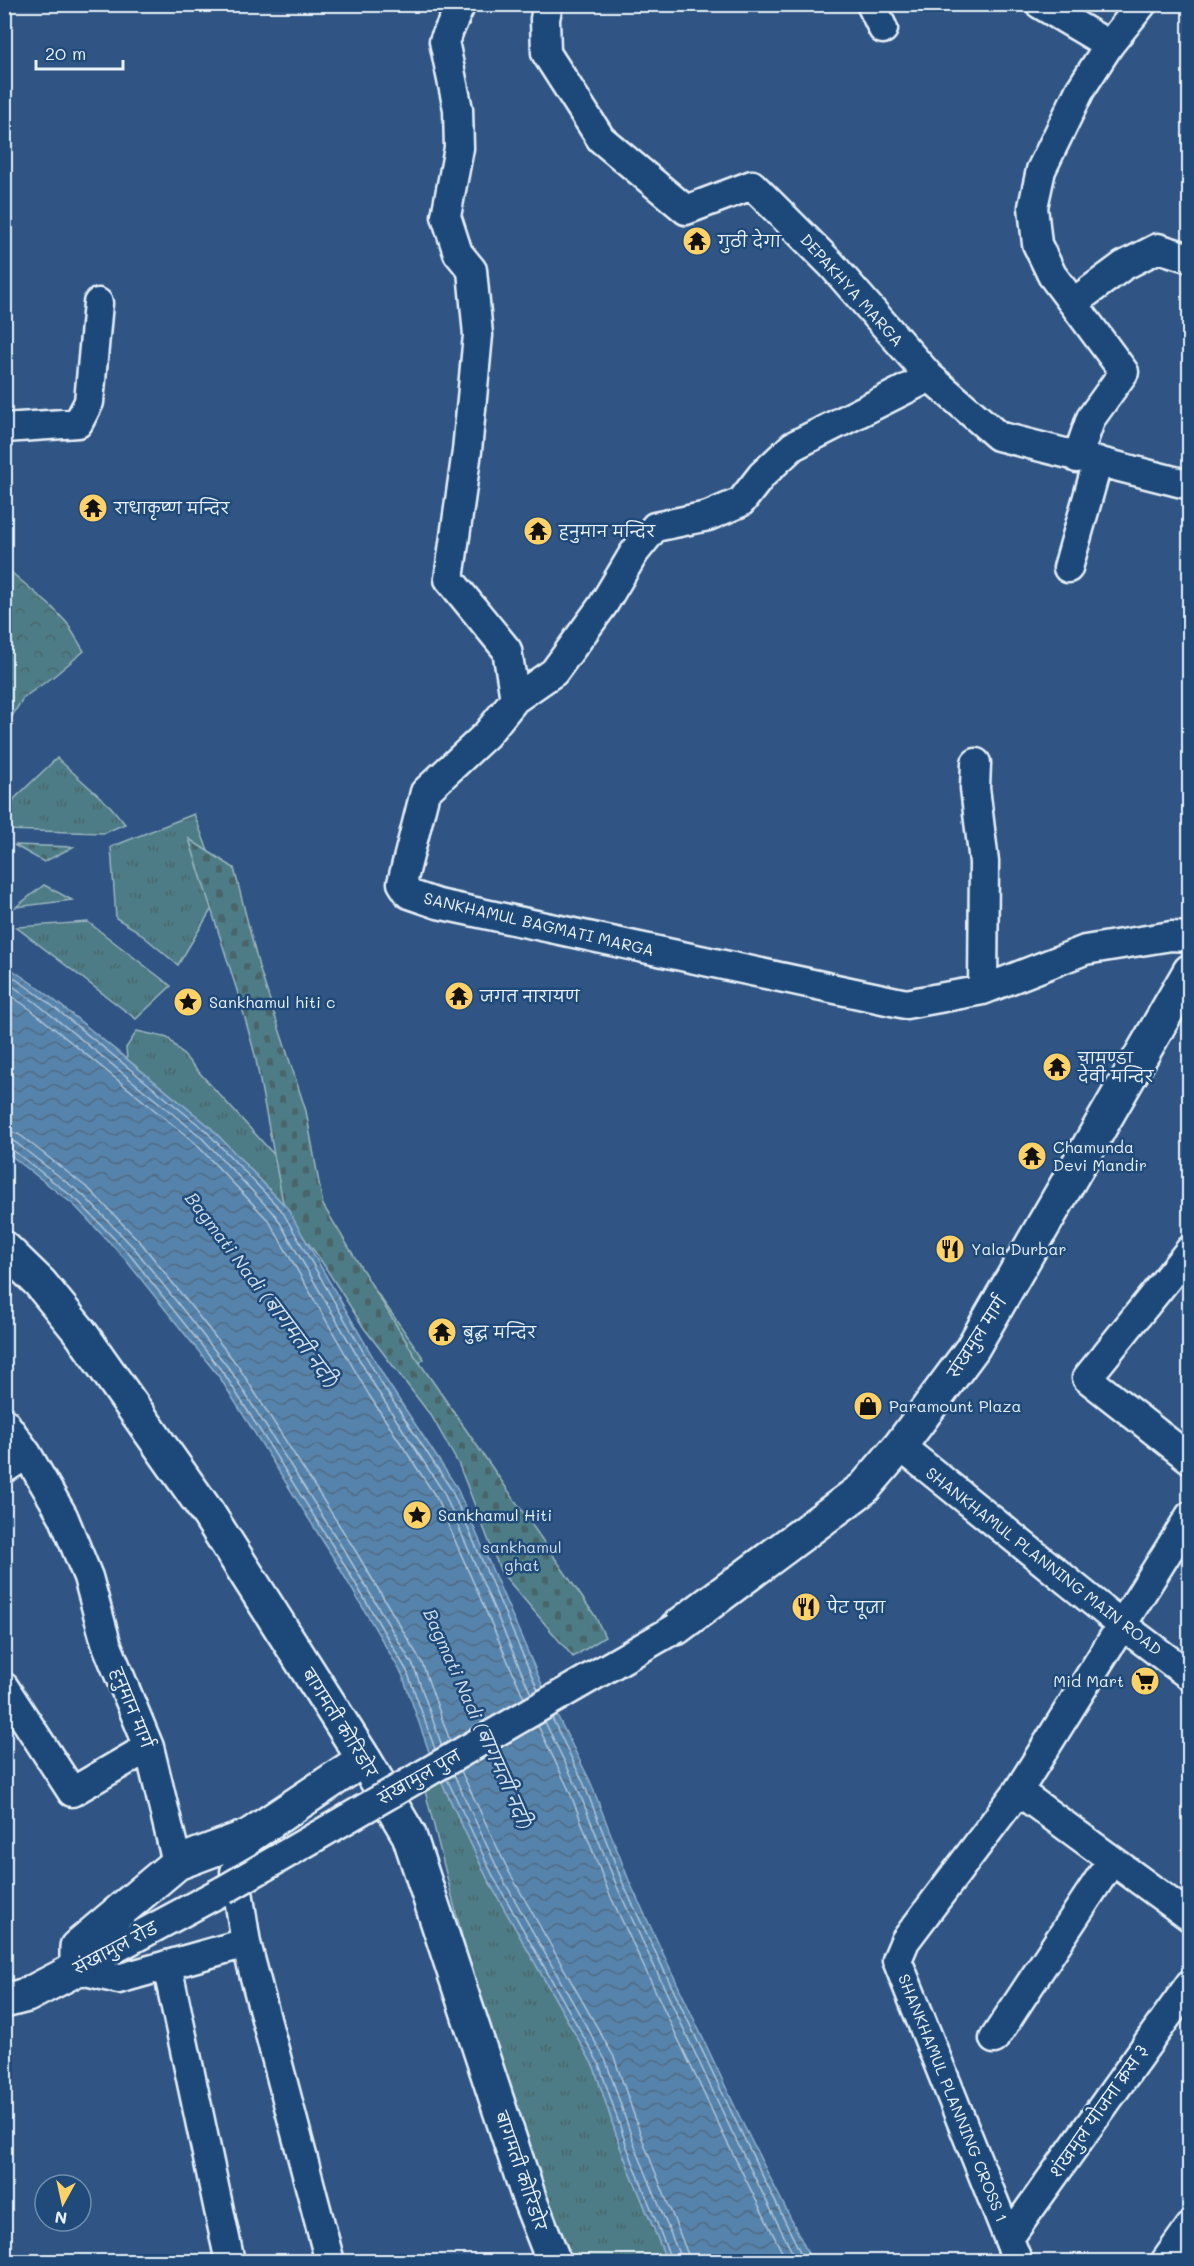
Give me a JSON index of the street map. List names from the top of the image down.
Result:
{
  "streets": {
    "main road": ["संखमुल मार्ग", "बागमती कोरिडोर", "संखामुल रोड"],
    "street": [
      "DEPAKHYA MARGA",
      "SANKHAMUL BAGMATI MARGA",
      "SHANKHAMUL PLANNING MAIN ROAD",
      "हनुमान मार्ग",
      "संखामुल पुल",
      "SHANKHAMUL PLANNING CROSS 1",
      "शंखमुल योजना क्रस ३"
    ]
  },
  "crossings": [
    ["DEPAKHYA MARGA", "SANKHAMUL BAGMATI MARGA"],
    ["संखमुल मार्ग", "SHANKHAMUL PLANNING MAIN ROAD"],
    ["संखमुल मार्ग", "संखामुल पुल"],
    ["SHANKHAMUL PLANNING MAIN ROAD", "SHANKHAMUL PLANNING CROSS 1"],
    ["संखामुल पुल", "संखामुल रोड"],
    ["SHANKHAMUL PLANNING CROSS 1", "शंखमुल योजना क्रस ३"]
  ],
  "water": ["Bagmati Nadi (बागमती नदी)"],
  "parks": ["sankhamul ghat"],
  "places": {
    "temple": [
      "गुठी देगा",
      "राधाकृष्ण मन्दिर",
      "हनुमान मन्दिर",
      "जगत नारायण",
      "चामुण्डा देवी मन्दिर",
      "Chamunda Devi Mandir",
      "बुद्ध मन्दिर"
    ],
    "place": ["Sankhamul hiti c", "Sankhamul Hiti"],
    "restaurant": ["Yala Durbar", "पेट पूजा"],
    "shop": ["Paramount Plaza"],
    "supermarket": ["Mid Mart"]
  },
  "scale_bar": "20 m",
  "north": "bottom"
}
